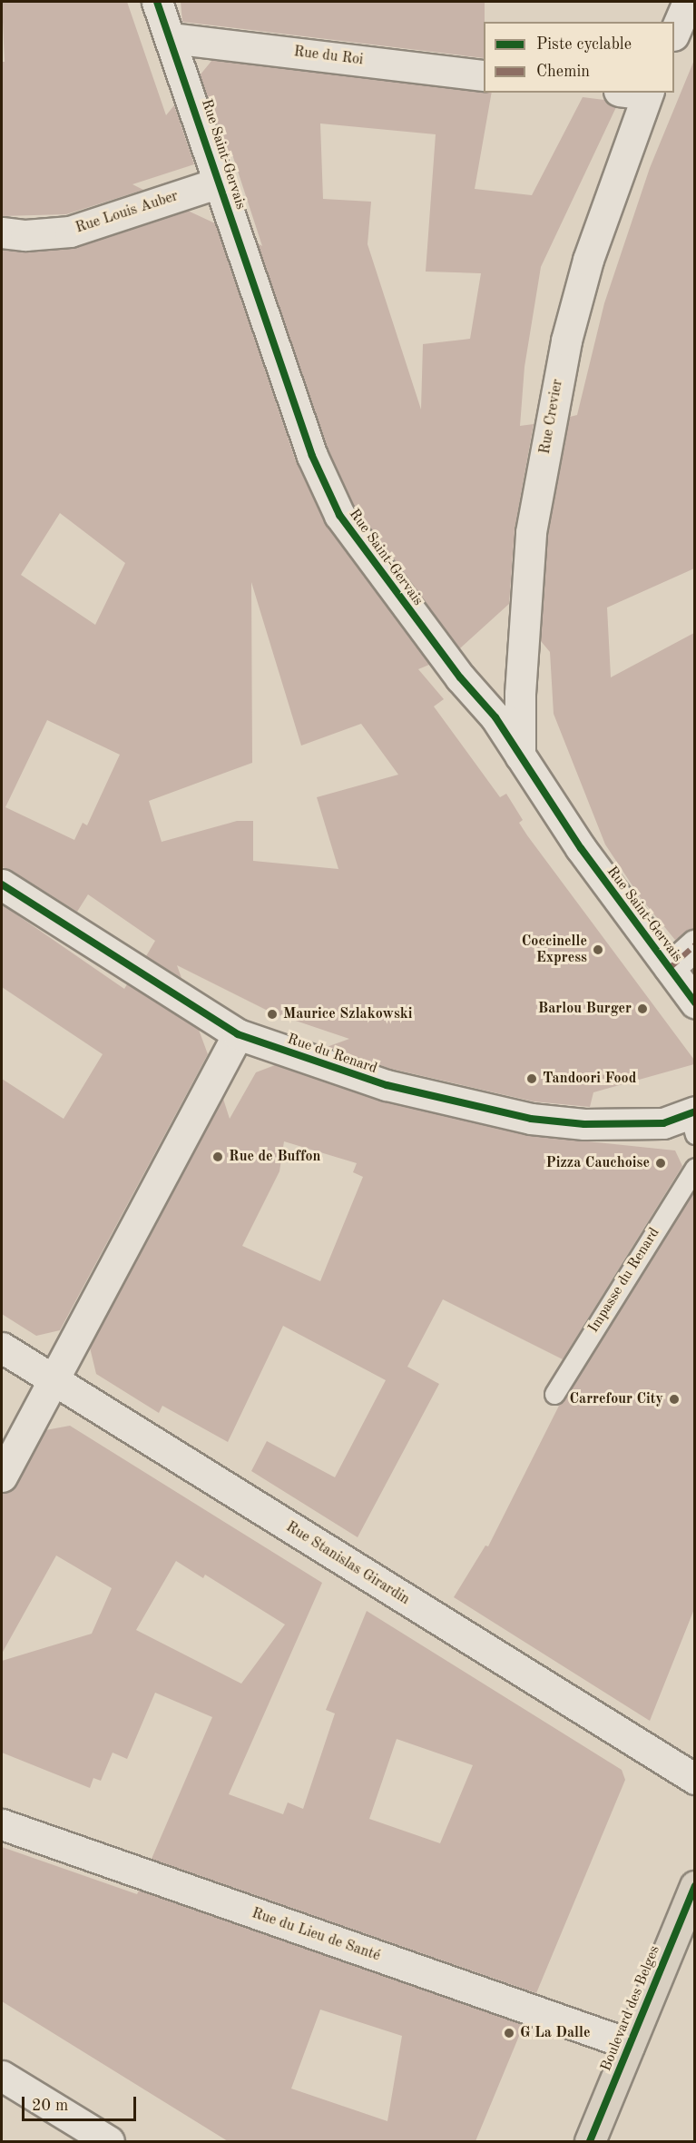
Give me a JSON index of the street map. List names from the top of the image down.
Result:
{
  "streets": {
    "main road": ["Boulevard des Belges"],
    "street": [
      "Rue du Roi",
      "Rue Saint-Gervais",
      "Rue Louis Auber",
      "Rue Crevier",
      "Rue du Renard",
      "Rue Stanislas Girardin",
      "Rue du Lieu de Santé"
    ],
    "lane": ["Impasse du Renard"]
  },
  "crossings": [
    ["Rue du Roi", "Rue Saint-Gervais"],
    ["Rue Saint-Gervais", "Rue Louis Auber"],
    ["Rue Saint-Gervais", "Rue Crevier"],
    ["Rue du Lieu de Santé", "Boulevard des Belges"]
  ],
  "places": [
    "Coccinelle Express",
    "Barlou Burger",
    "Maurice Szlakowski",
    "Tandoori Food",
    "Rue de Buffon",
    "Pizza Cauchoise",
    "Carrefour City",
    "G La Dalle"
  ],
  "legend": ["Piste cyclable", "Chemin"],
  "scale_bar": "20 m"
}
